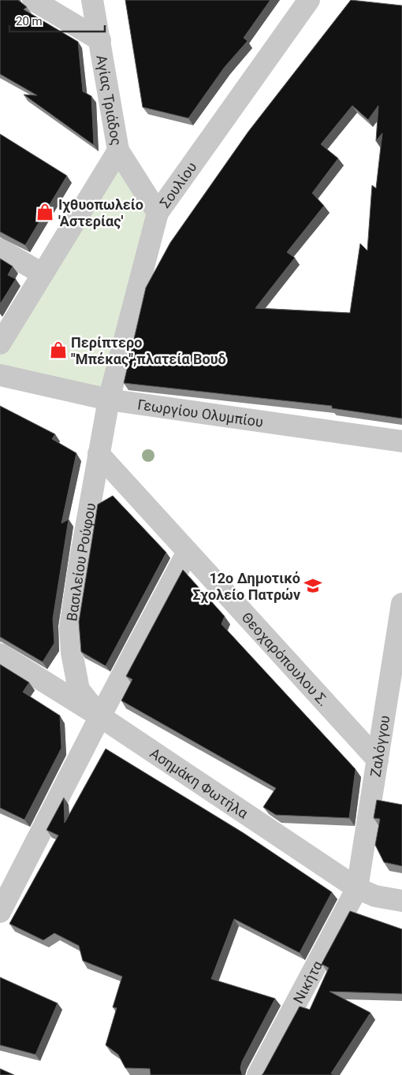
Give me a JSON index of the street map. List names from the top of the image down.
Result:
{
  "streets": {
    "street": [
      "Αγίας Τριάδος",
      "Σουλίου",
      "Γεωργίου Ολυμπίου",
      "Βασιλείου Ρούφου",
      "Θεοχαρόπουλου Σ.",
      "Ζαλόγγου",
      "Ασημάκη Φωτήλα",
      "Νικήτα"
    ]
  },
  "crossings": [
    ["Αγίας Τριάδος", "Σουλίου"],
    ["Σουλίου", "Γεωργίου Ολυμπίου"],
    ["Σουλίου", "Βασιλείου Ρούφου"],
    ["Γεωργίου Ολυμπίου", "Βασιλείου Ρούφου"],
    ["Βασιλείου Ρούφου", "Θεοχαρόπουλου Σ."],
    ["Βασιλείου Ρούφου", "Ασημάκη Φωτήλα"],
    ["Θεοχαρόπουλου Σ.", "Ζαλόγγου"],
    ["Ζαλόγγου", "Ασημάκη Φωτήλα"],
    ["Ζαλόγγου", "Νικήτα"],
    ["Ασημάκη Φωτήλα", "Νικήτα"]
  ],
  "places": {
    "shop": ["Ιχθυοπωλείο 'Αστερίας'", "Περίπτερο \"Μπέκας\",πλατεία Βουδ"],
    "school or university": ["12ο Δημοτικό Σχολείο Πατρών"]
  },
  "scale_bar": "20 m"
}
